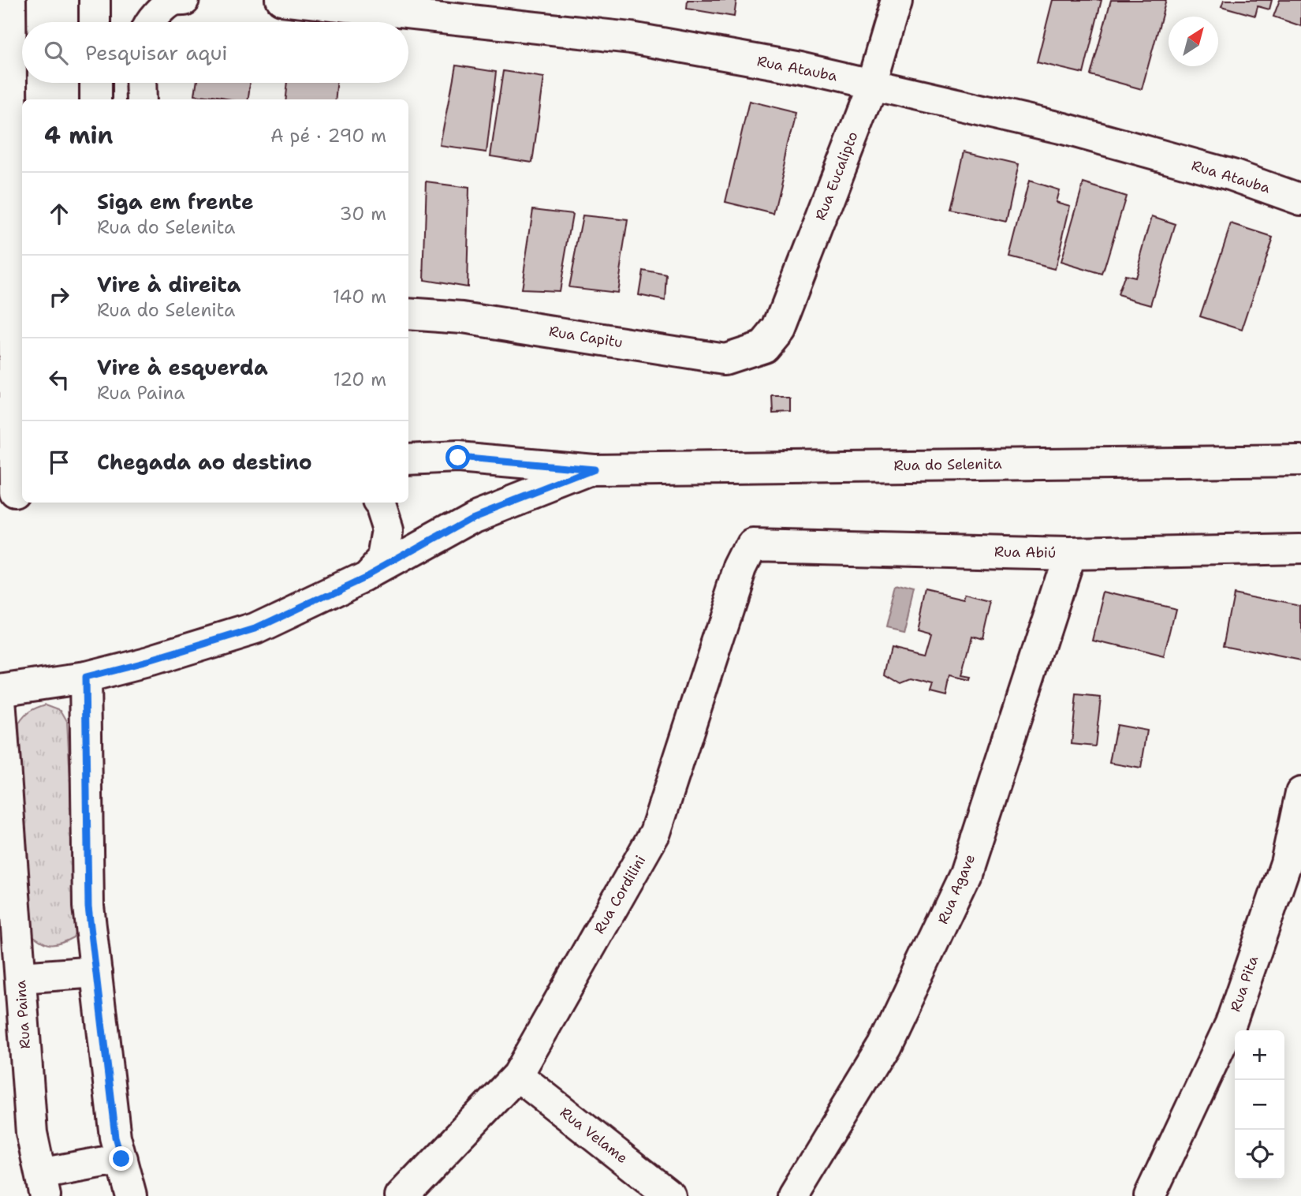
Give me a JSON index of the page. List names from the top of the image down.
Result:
{
  "streets": {
    "street": [
      "Rua Atauba",
      "Rua Eucalipto",
      "Rua Capitu",
      "Rua do Selenita",
      "Rua Abiú",
      "Rua Agave",
      "Rua Cordilini",
      "Rua Pita",
      "Rua Paina",
      "Rua Velame"
    ]
  },
  "crossings": [
    ["Rua Atauba", "Rua Eucalipto"],
    ["Rua Eucalipto", "Rua Capitu"],
    ["Rua Abiú", "Rua Agave"],
    ["Rua Abiú", "Rua Cordilini"],
    ["Rua Cordilini", "Rua Velame"]
  ],
  "north": "top right",
  "page": {
    "search": "Pesquisar aqui",
    "heading": ["4 min", "A pé · 290 m"],
    "list": [
      ["Siga em frente", "Rua do Selenita", "30 m"],
      ["Vire à direita", "Rua do Selenita", "140 m"],
      ["Vire à esquerda", "Rua Paina", "120 m"],
      "Chegada ao destino"
    ],
    "map_buttons": ["+", "−"]
  }
}
